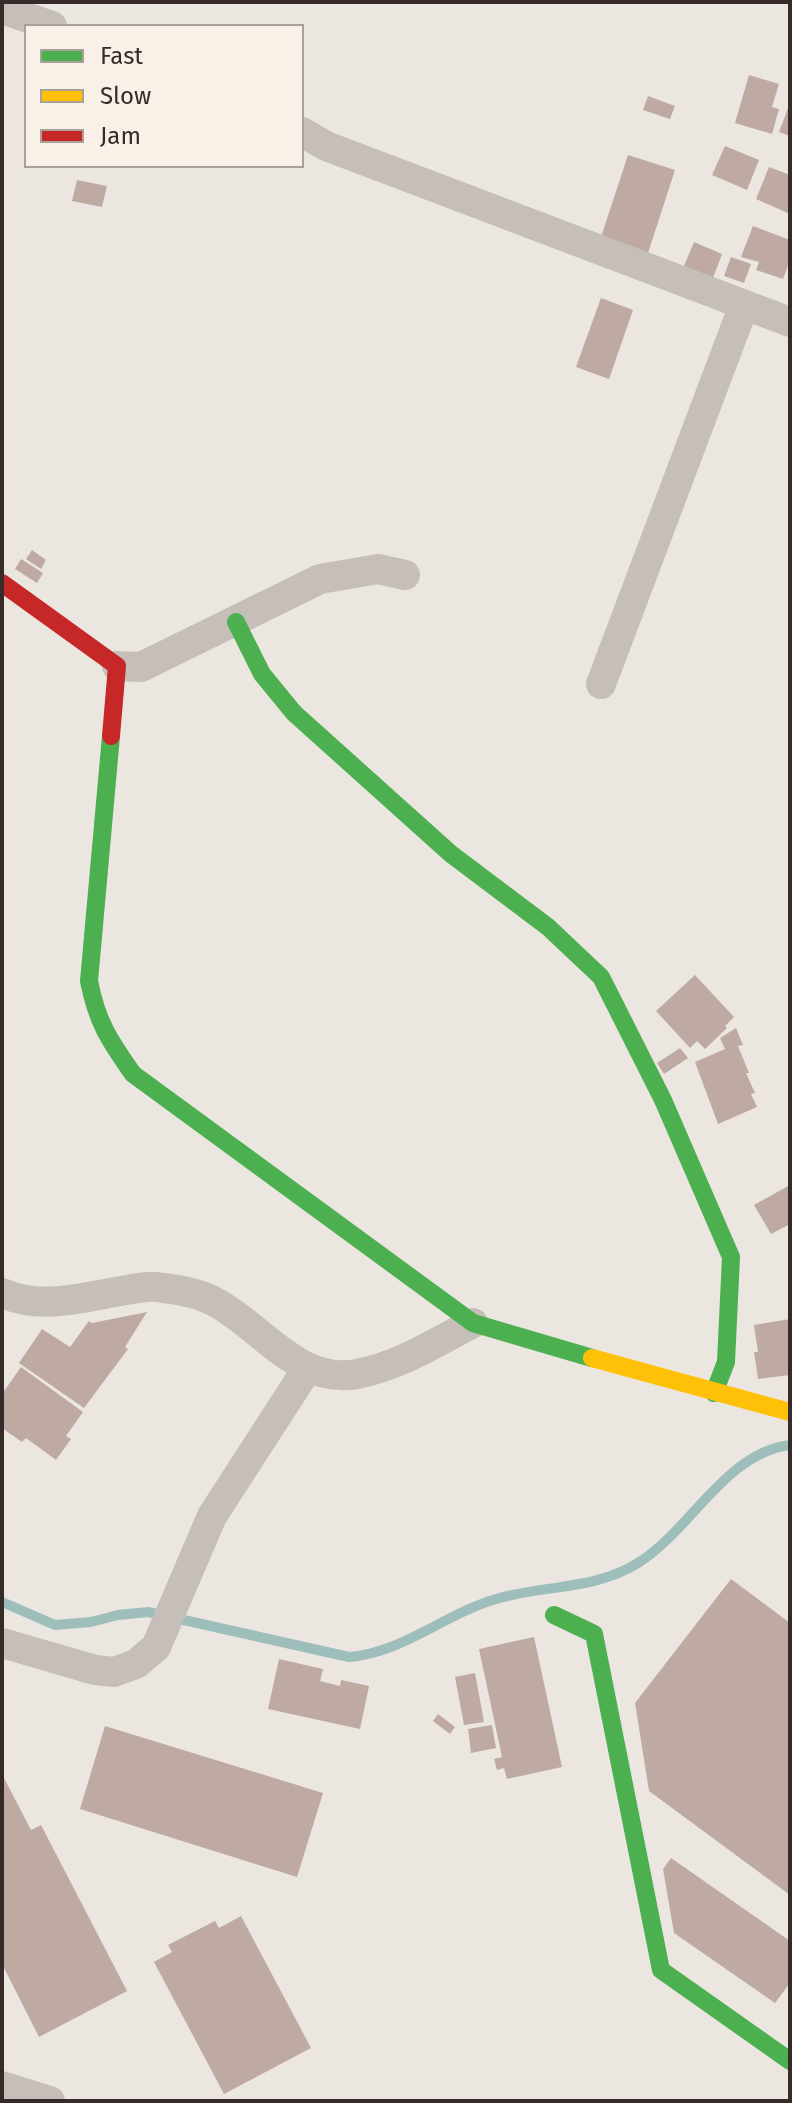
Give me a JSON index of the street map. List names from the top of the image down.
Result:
{
  "legend": ["Fast", "Slow", "Jam"]
}
